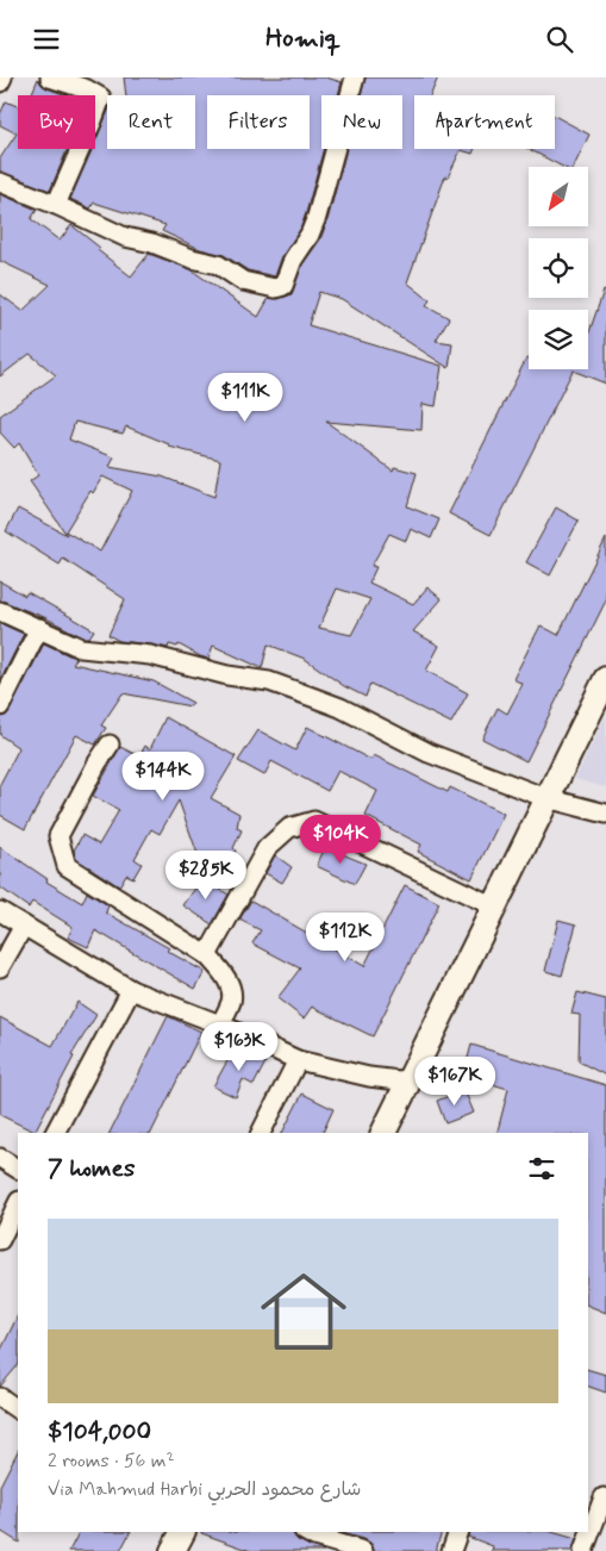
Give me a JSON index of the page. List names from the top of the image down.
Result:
{
  "north": "bottom left",
  "page": {
    "header": "Homiq",
    "chip": [
      "Buy",
      "Rent",
      "Filters",
      "New",
      "Apartment"
    ],
    "price": [
      "$111K",
      "$144K",
      "$104K",
      "$285K",
      "$112K",
      "$163K",
      "$167K"
    ],
    "heading": "7 homes",
    "list": [
      {
        "name": "$104,000",
        "note": "2 rooms · 56 m² · Via Mahmud Harbi شارع محمود الحربي"
      }
    ]
  }
}
